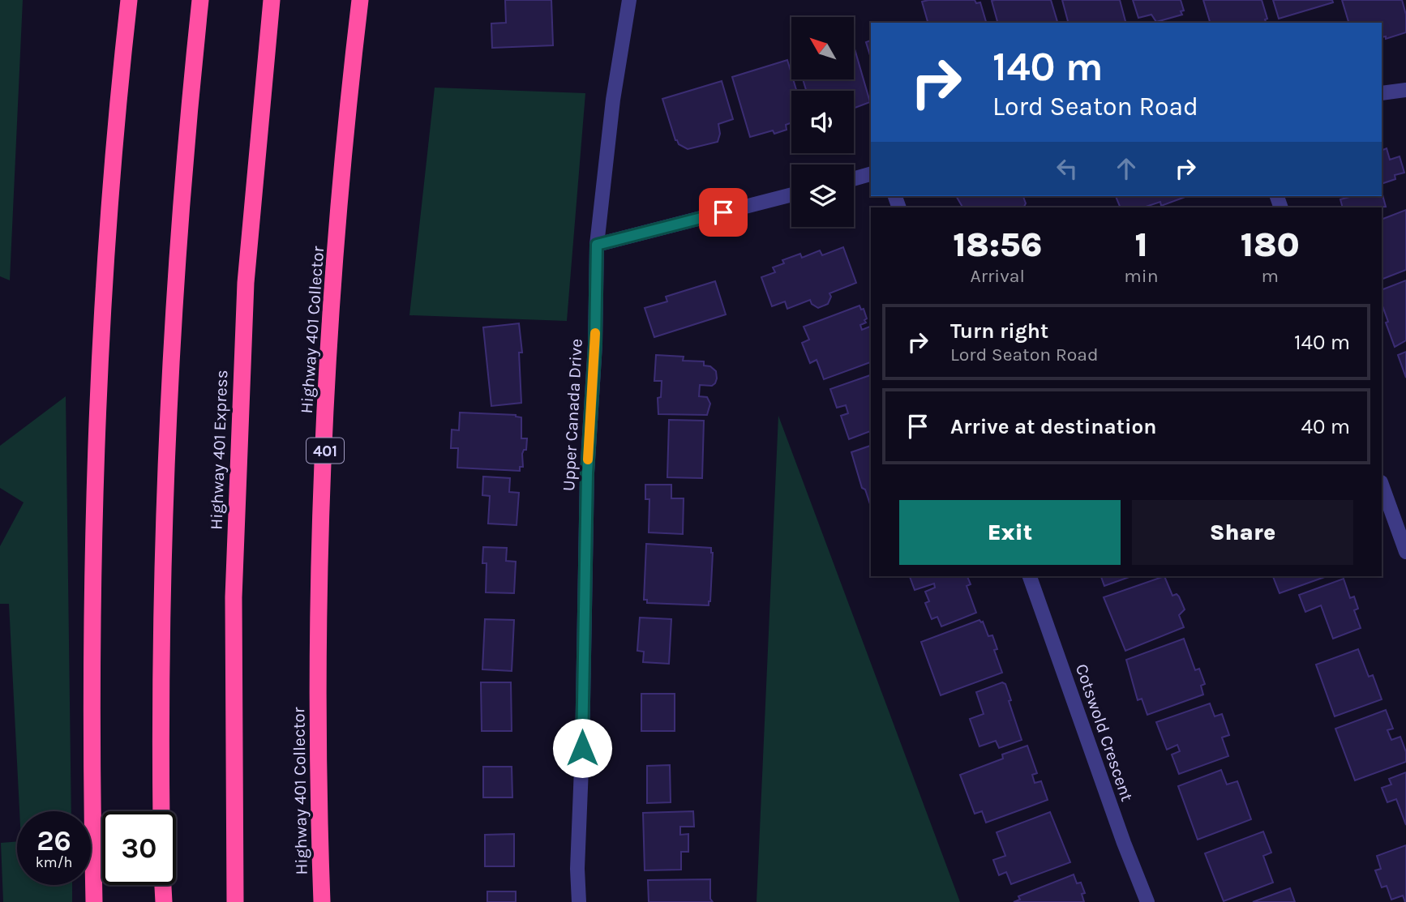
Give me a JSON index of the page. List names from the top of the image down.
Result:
{
  "streets": {
    "highway": ["Highway 401 Collector", "Highway 401 Express", "401"],
    "street": ["Upper Canada Drive", "Cotswold Crescent"]
  },
  "north": "top left",
  "page": {
    "turn": ["140 m", "Lord Seaton Road"],
    "eta": [
      "18:56",
      "Arrival",
      "1",
      "min",
      "180",
      "m"
    ],
    "list": [
      {
        "name": "Turn right",
        "note": "Lord Seaton Road",
        "value": "140 m"
      },
      {
        "name": "Arrive at destination",
        "value": "40 m"
      }
    ],
    "buttons": ["Exit", "Share"],
    "speed": "26 km/h",
    "limit": "30"
  }
}
